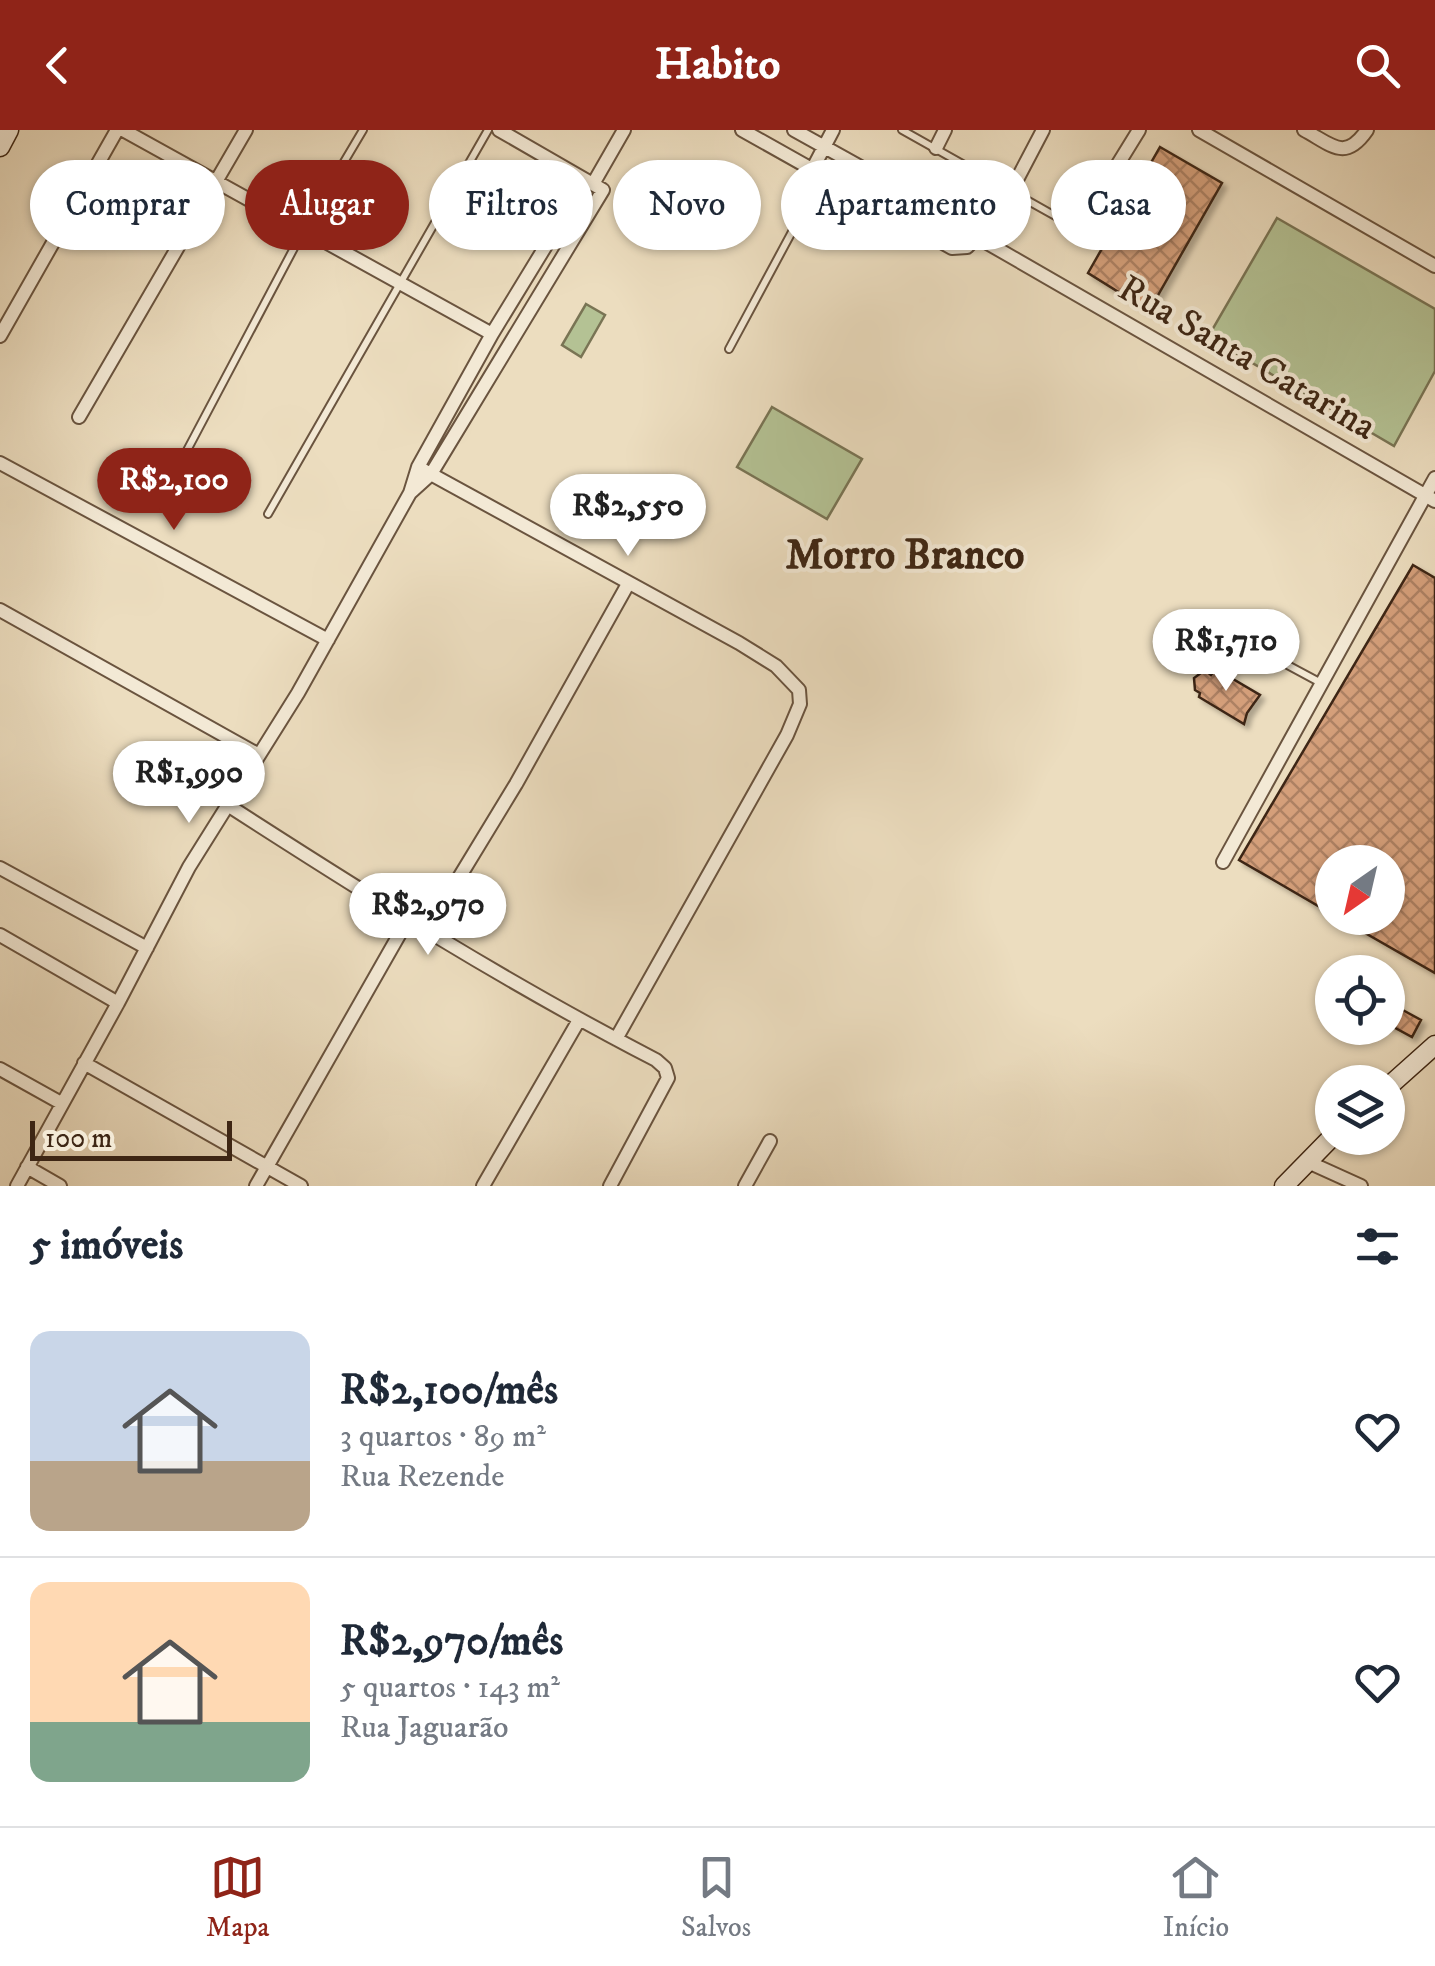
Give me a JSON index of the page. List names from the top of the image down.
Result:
{
  "streets": {
    "street": ["Rua Santa Catarina"]
  },
  "districts": ["Morro Branco"],
  "scale_bar": "100 m",
  "north": "bottom left",
  "page": {
    "header": "Habito",
    "chip": [
      "Comprar",
      "Alugar",
      "Filtros",
      "Novo",
      "Apartamento",
      "Casa"
    ],
    "price": [
      "R$2,100",
      "R$2,550",
      "R$1,710",
      "R$1,990",
      "R$2,970"
    ],
    "scale": "100 m",
    "heading": "5 imóveis",
    "list": [
      {
        "name": "R$2,100/mês",
        "note": "3 quartos · 89 m² · Rua Rezende"
      },
      {
        "name": "R$2,970/mês",
        "note": "5 quartos · 143 m² · Rua Jaguarão"
      }
    ],
    "tabs": ["Mapa", "Salvos", "Início"]
  }
}
